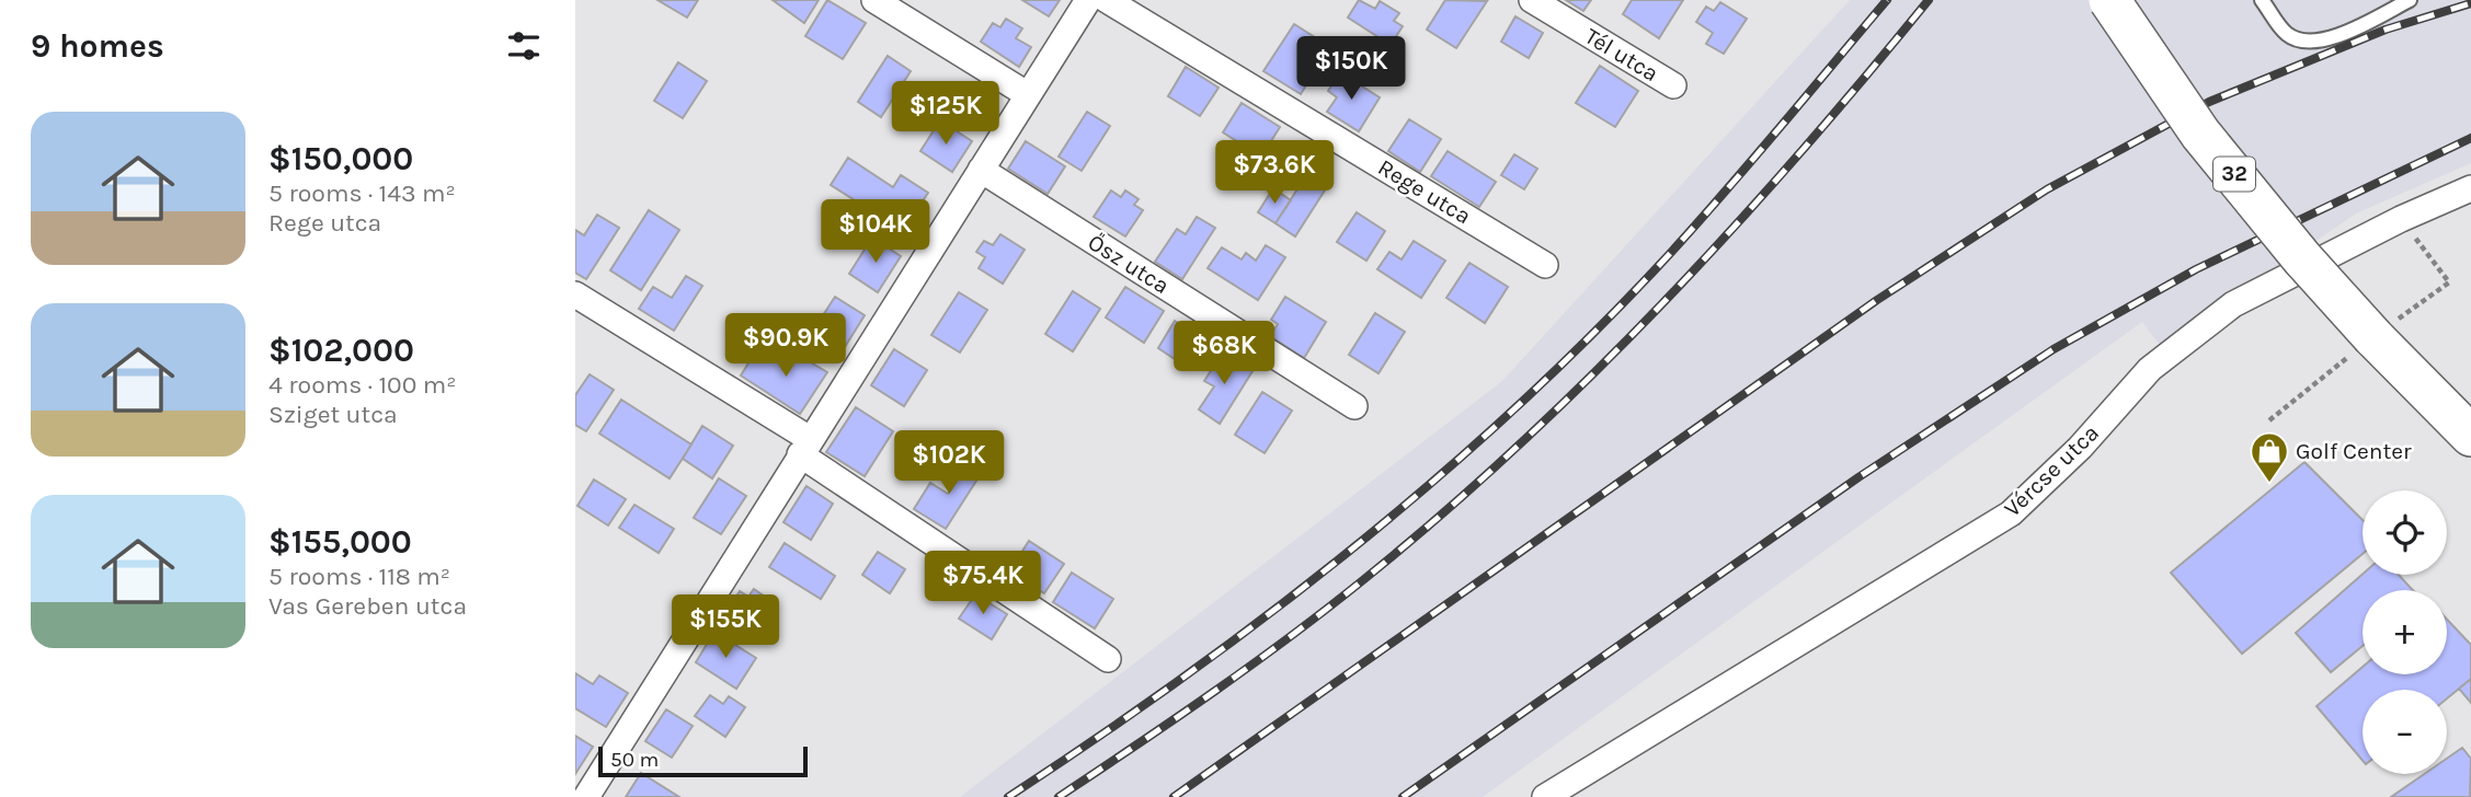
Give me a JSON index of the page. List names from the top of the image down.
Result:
{
  "streets": {
    "main road": ["32"],
    "street": [
      "Tél utca",
      "Rege utca",
      "Ősz utca",
      "Vércse utca"
    ]
  },
  "places": {
    "shop": ["Golf Center"]
  },
  "scale_bar": "50 m",
  "page": {
    "heading": "9 homes",
    "price": [
      "$150K",
      "$125K",
      "$73.6K",
      "$104K",
      "$90.9K",
      "$68K",
      "$102K",
      "$75.4K",
      "$155K"
    ],
    "list": [
      {
        "name": "$150,000",
        "note": "5 rooms · 143 m² · Rege utca"
      },
      {
        "name": "$102,000",
        "note": "4 rooms · 100 m² · Sziget utca"
      },
      {
        "name": "$155,000",
        "note": "5 rooms · 118 m² · Vas Gereben utca"
      }
    ],
    "map_buttons": ["+", "−"],
    "scale": "50 m"
  }
}
